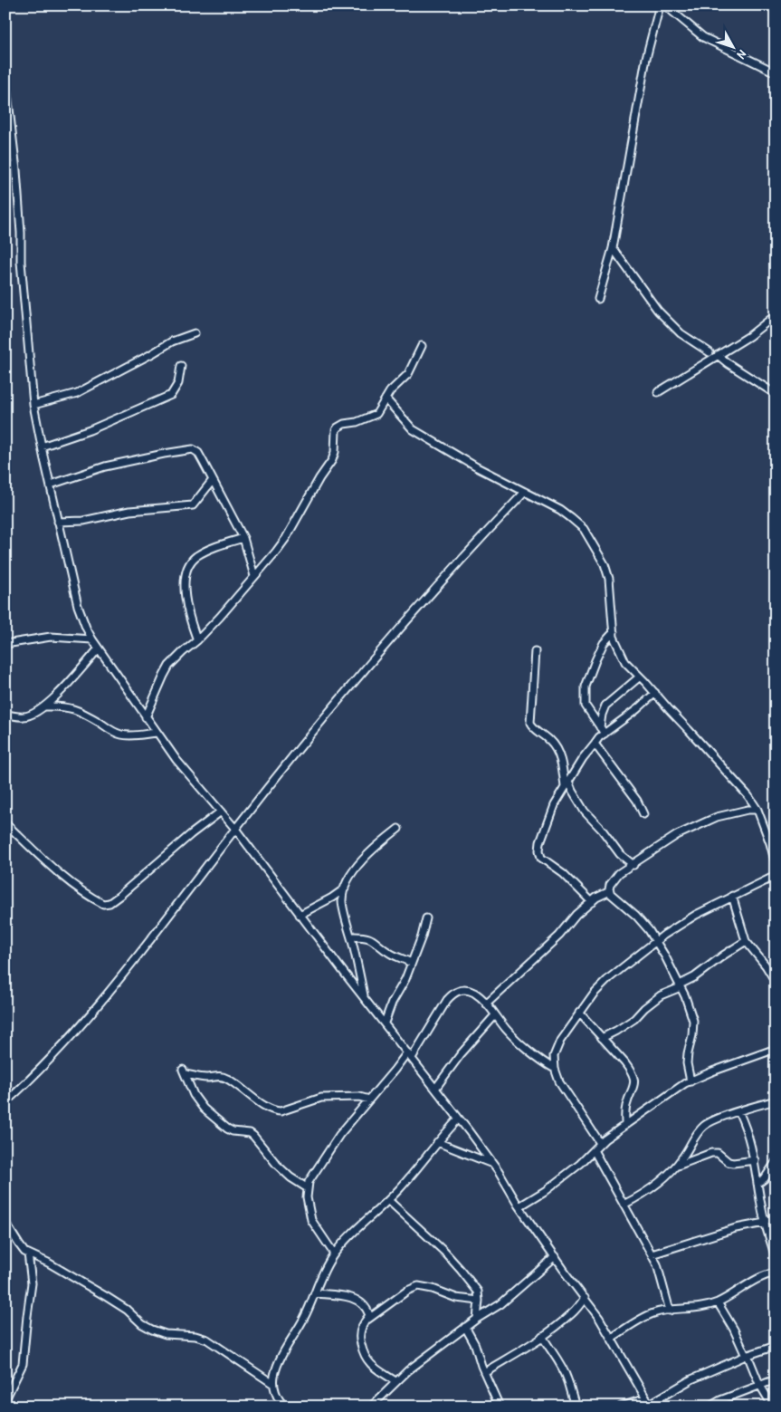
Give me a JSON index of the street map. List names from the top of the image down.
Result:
{
  "north": "bottom right"
}
